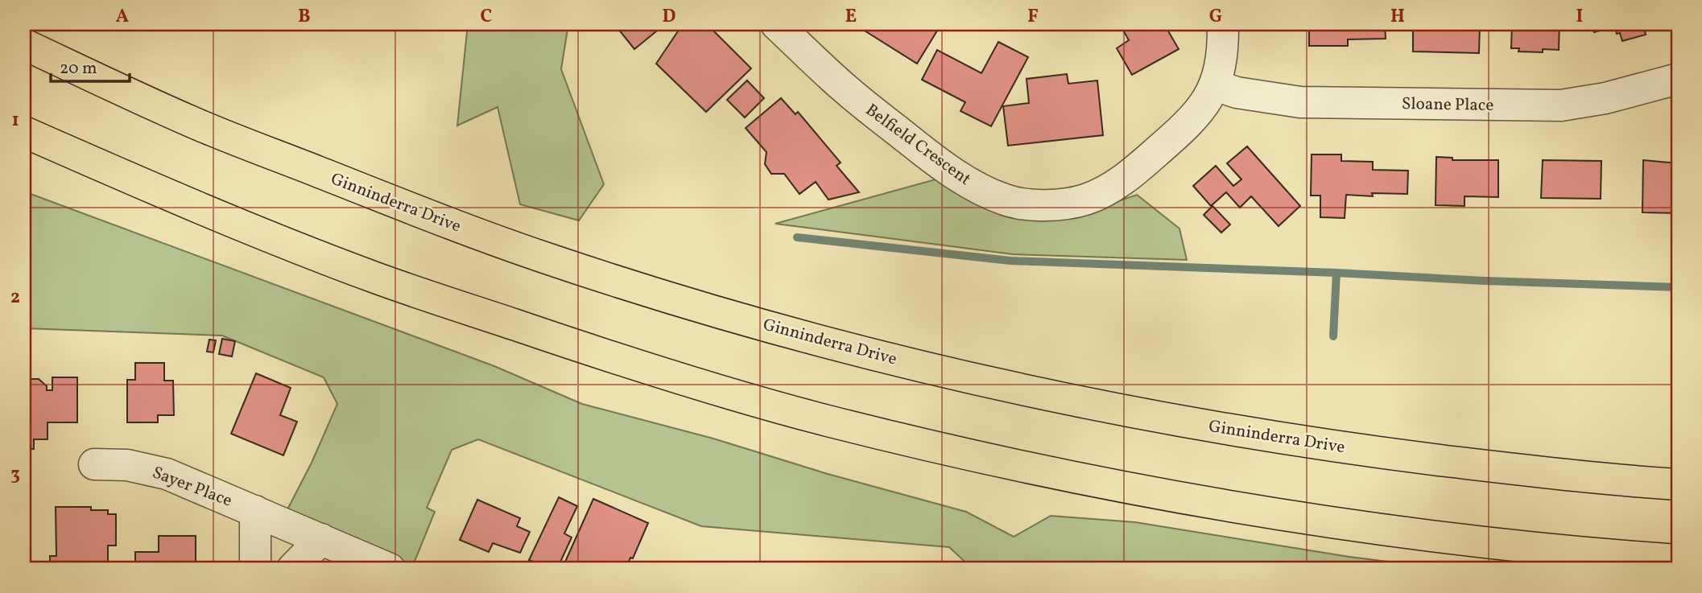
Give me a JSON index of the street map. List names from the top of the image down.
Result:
{
  "streets": {
    "main road": ["Ginninderra Drive"],
    "street": ["Sloane Place", "Belfield Crescent", "Sayer Place"]
  },
  "crossings": [
    ["Sloane Place", "Belfield Crescent"]
  ],
  "scale_bar": "20 m",
  "grid": {
    "columns": [
      "A",
      "B",
      "C",
      "D",
      "E",
      "F",
      "G",
      "H",
      "I"
    ],
    "rows": ["1", "2", "3"]
  }
}
